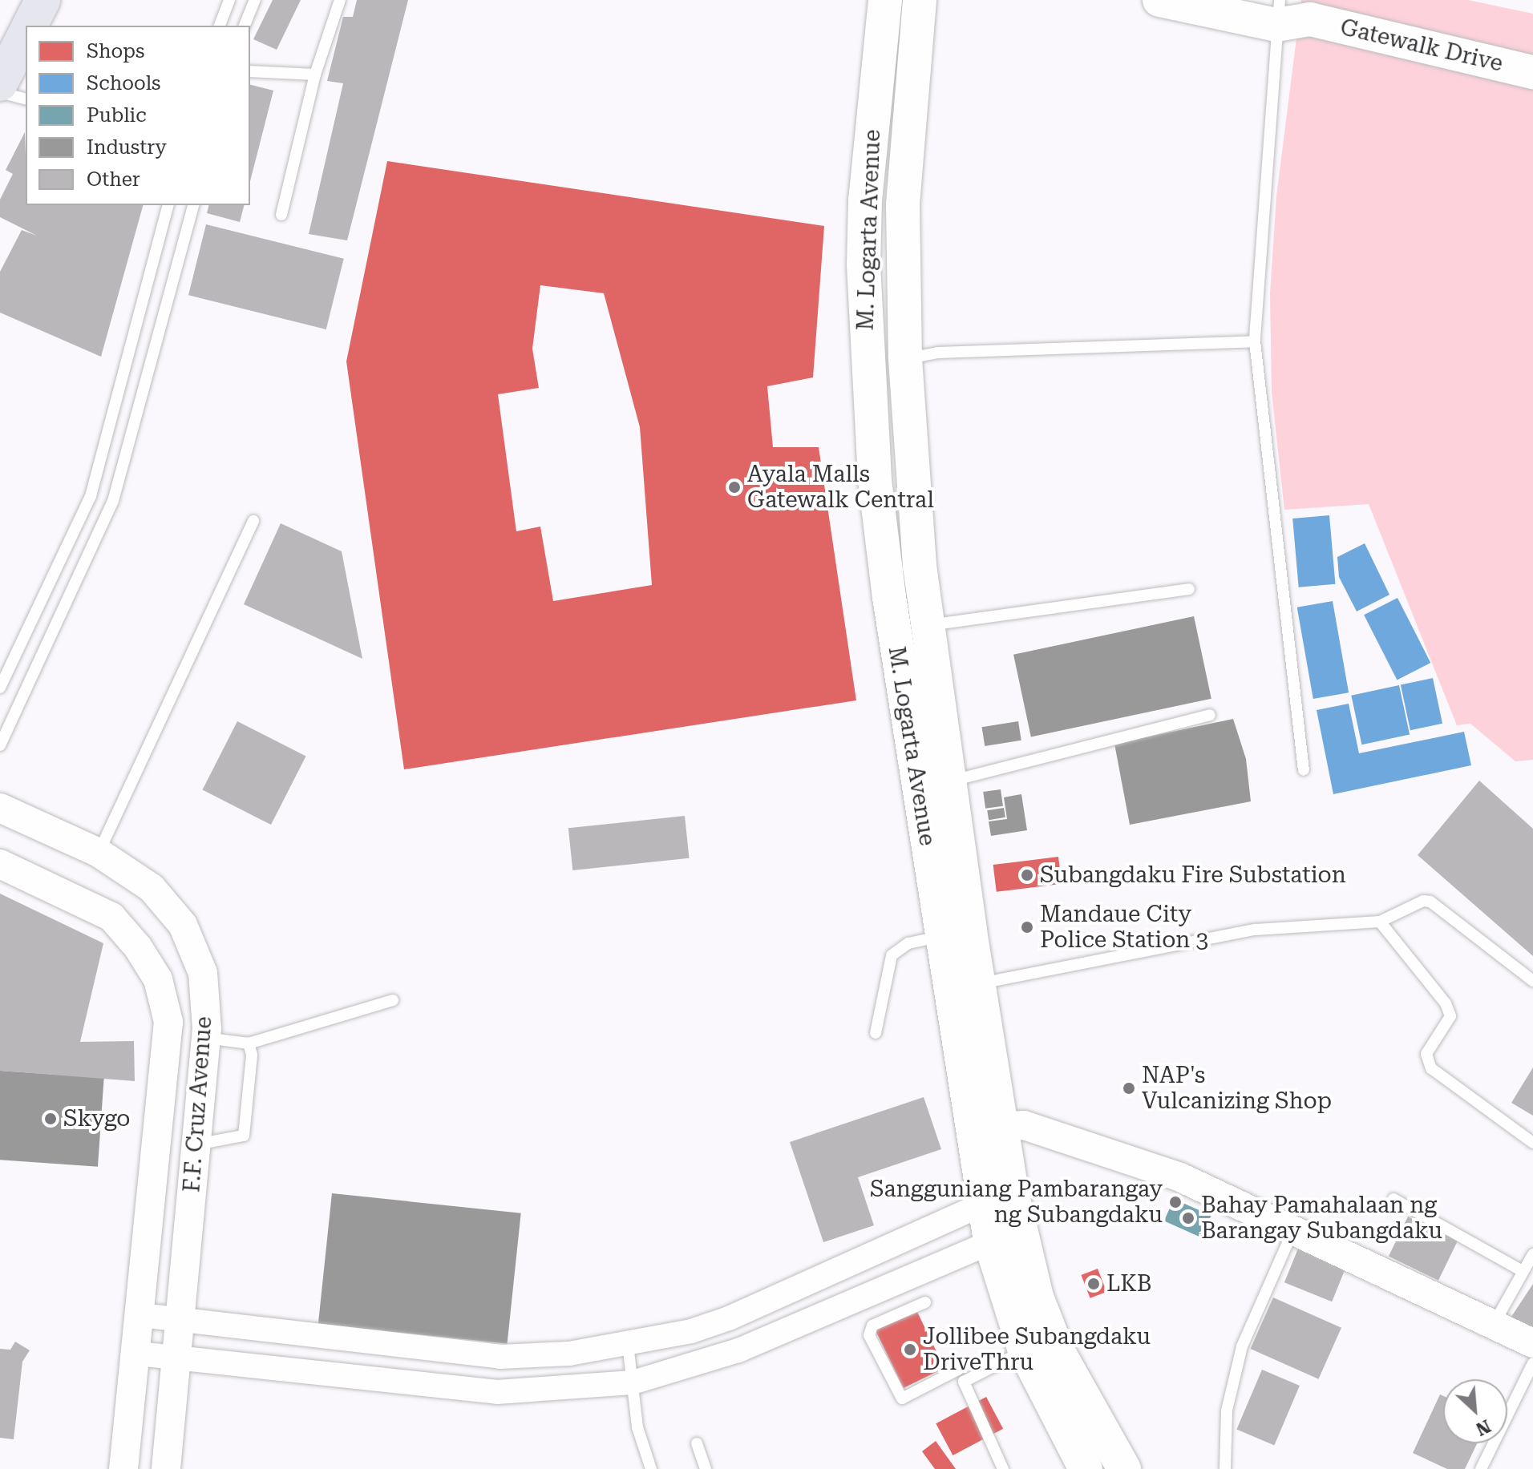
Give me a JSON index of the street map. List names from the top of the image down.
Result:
{
  "streets": {
    "main road": ["Gatewalk Drive", "M. Logarta Avenue"],
    "street": ["F.F. Cruz Avenue"]
  },
  "places": [
    "Ayala Malls Gatewalk Central",
    "Subangdaku Fire Substation",
    "Mandaue City Police Station 3",
    "NAP's Vulcanizing Shop",
    "Skygo",
    "Sangguniang Pambarangay ng Subangdaku",
    "Bahay Pamahalaan ng Barangay Subangdaku",
    "LKB",
    "Jollibee Subangdaku DriveThru"
  ],
  "legend": [
    "Shops",
    "Schools",
    "Public",
    "Industry",
    "Other"
  ],
  "north": "bottom right"
}
